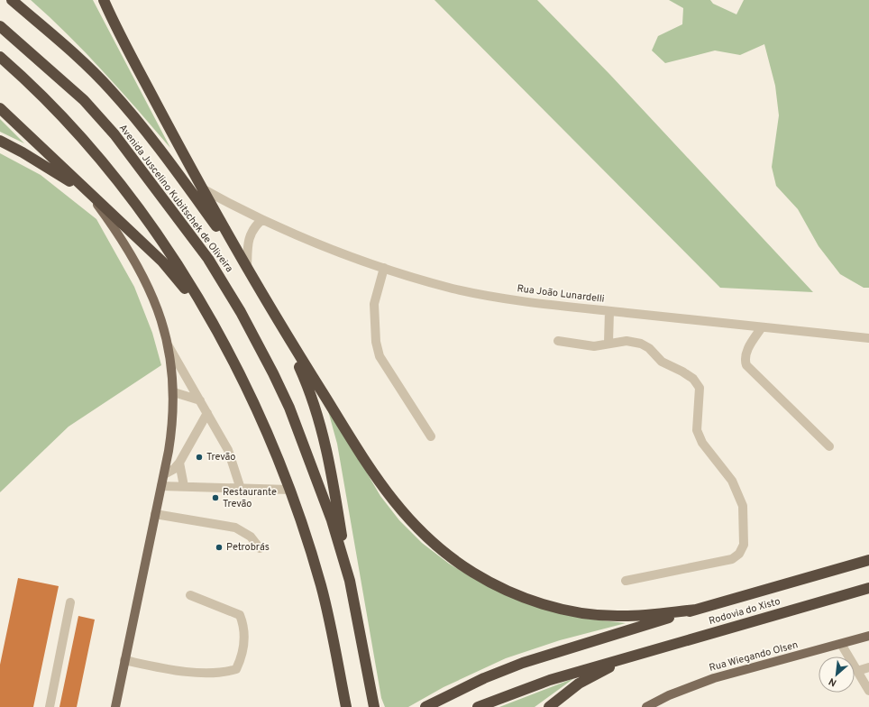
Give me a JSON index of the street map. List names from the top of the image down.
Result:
{
  "streets": {
    "highway": ["Avenida Juscelino Kubitschek de Oliveira", "Rodovia do Xisto"],
    "main road": ["Rua Wiegando Olsen"],
    "street": ["Rua João Lunardelli"]
  },
  "places": ["Trevão", "Restaurante Trevão", "Petrobrás"],
  "north": "bottom left"
}
